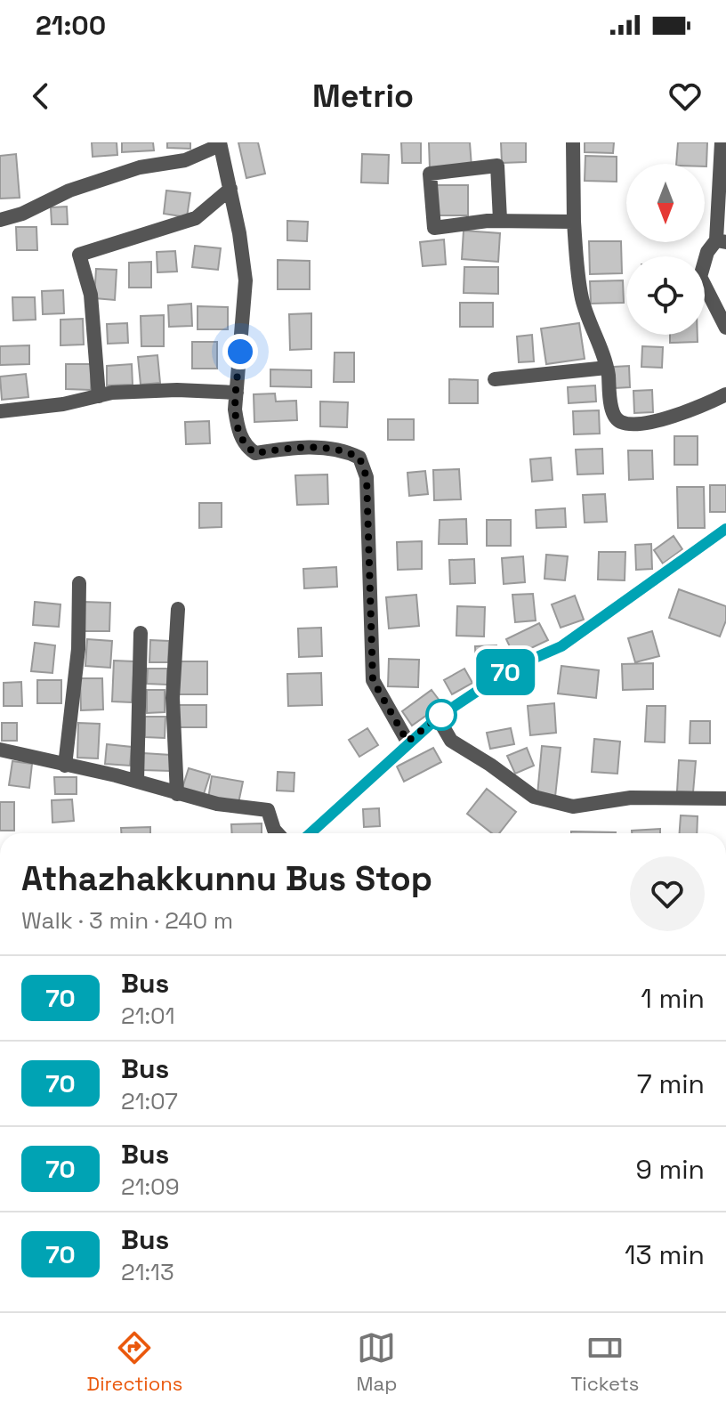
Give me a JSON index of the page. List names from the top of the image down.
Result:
{
  "lines": ["bus line 70"],
  "north": "bottom",
  "page": {
    "status": "21:00",
    "header": "Metrio",
    "on_map": "70",
    "heading": ["Athazhakkunnu Bus Stop", "Walk · 3 min · 240 m"],
    "list": [
      {
        "mark": "70",
        "name": "Bus",
        "note": "21:01",
        "value": "1 min"
      },
      {
        "mark": "70",
        "name": "Bus",
        "note": "21:07",
        "value": "7 min"
      },
      {
        "mark": "70",
        "name": "Bus",
        "note": "21:09",
        "value": "9 min"
      },
      {
        "mark": "70",
        "name": "Bus",
        "note": "21:13",
        "value": "13 min"
      }
    ],
    "tabs": ["Directions", "Map", "Tickets"]
  }
}
